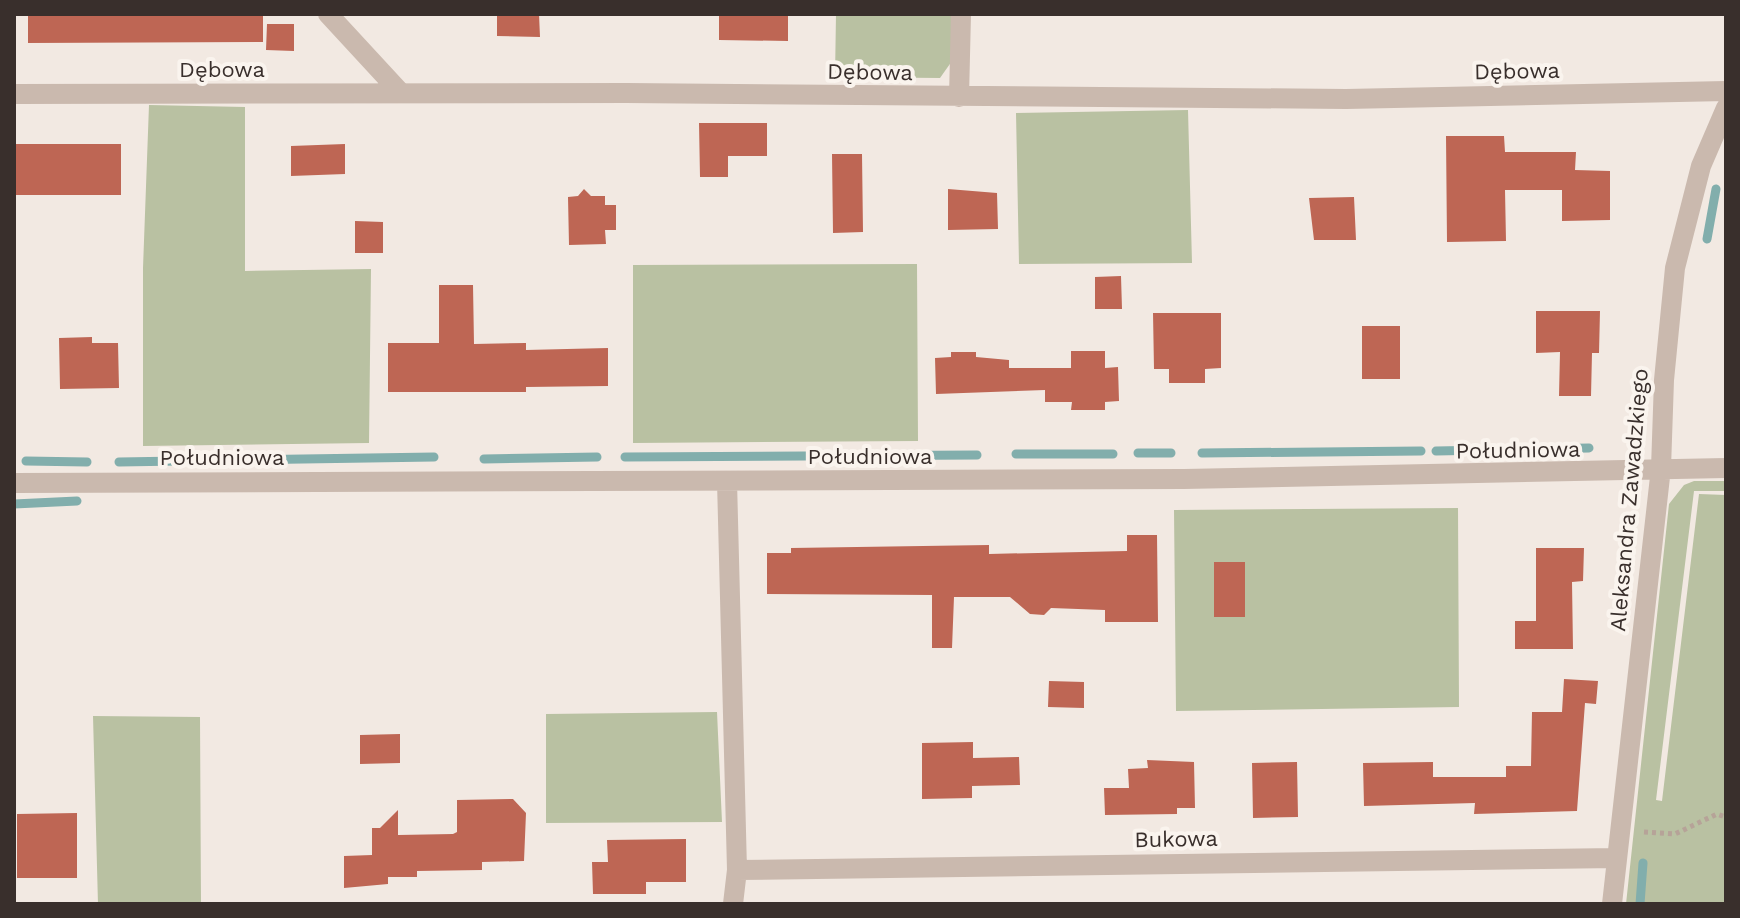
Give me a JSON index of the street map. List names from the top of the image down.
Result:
{
  "streets": {
    "street": [
      "Dębowa",
      "Południowa",
      "Aleksandra Zawadzkiego",
      "Bukowa"
    ]
  },
  "crossings": [
    ["Południowa", "Aleksandra Zawadzkiego"],
    ["Aleksandra Zawadzkiego", "Bukowa"]
  ]
}
